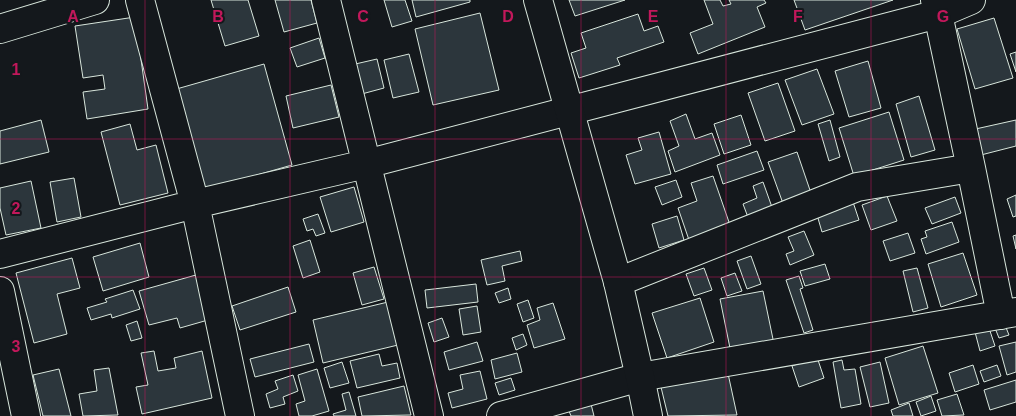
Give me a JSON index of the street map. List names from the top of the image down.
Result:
{
  "grid": {
    "columns": [
      "A",
      "B",
      "C",
      "D",
      "E",
      "F",
      "G"
    ],
    "rows": ["1", "2", "3"]
  }
}
